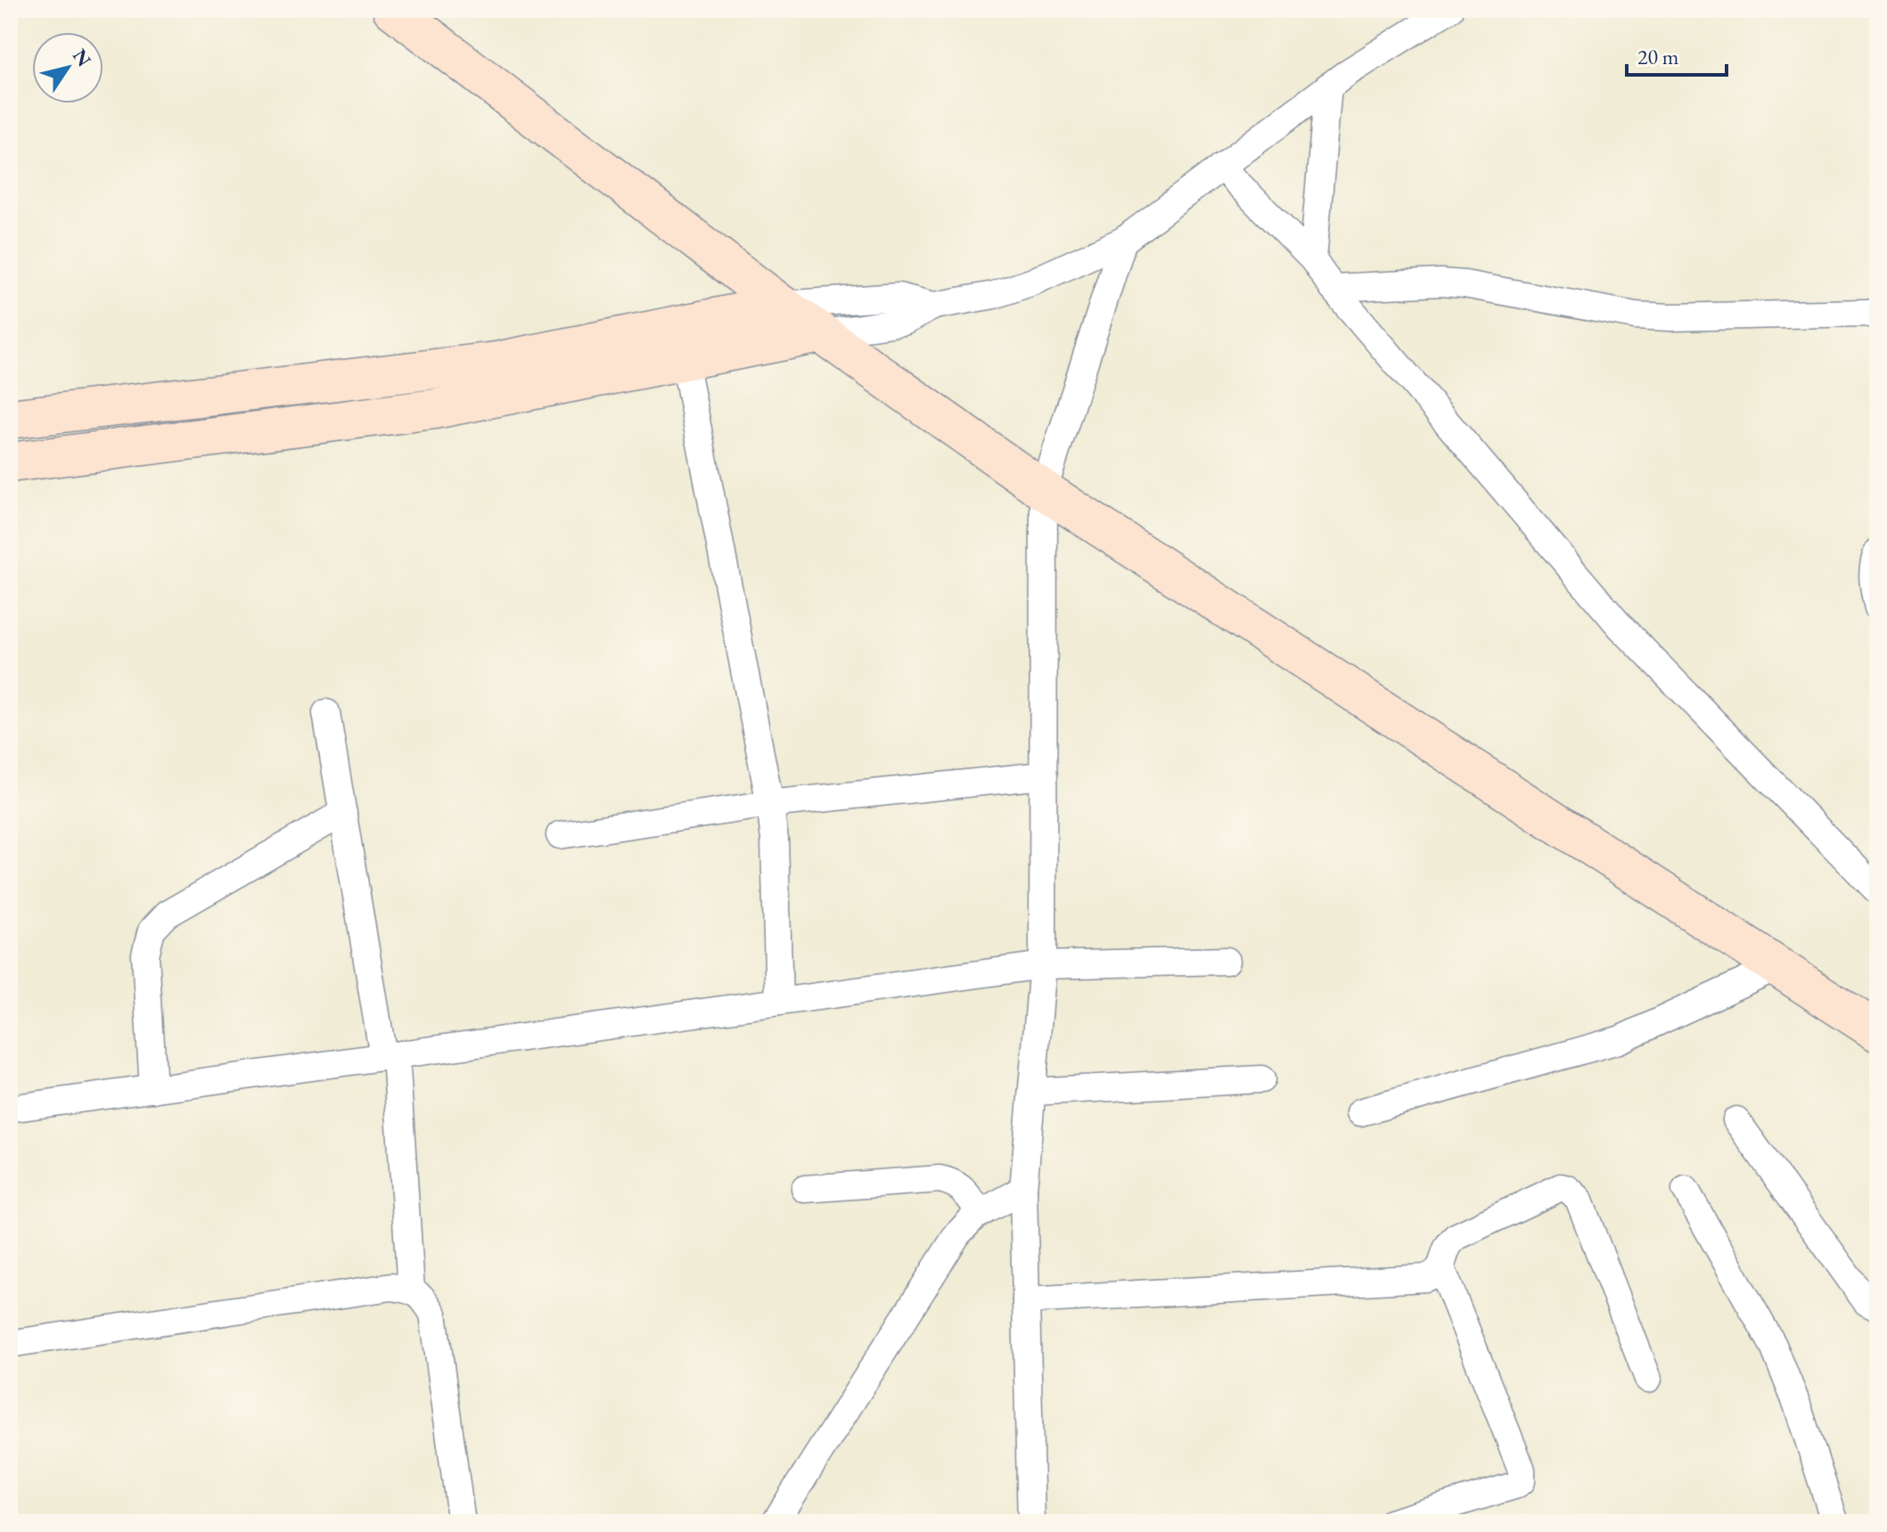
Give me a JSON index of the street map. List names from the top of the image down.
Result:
{
  "scale_bar": "20 m",
  "north": "top right"
}
